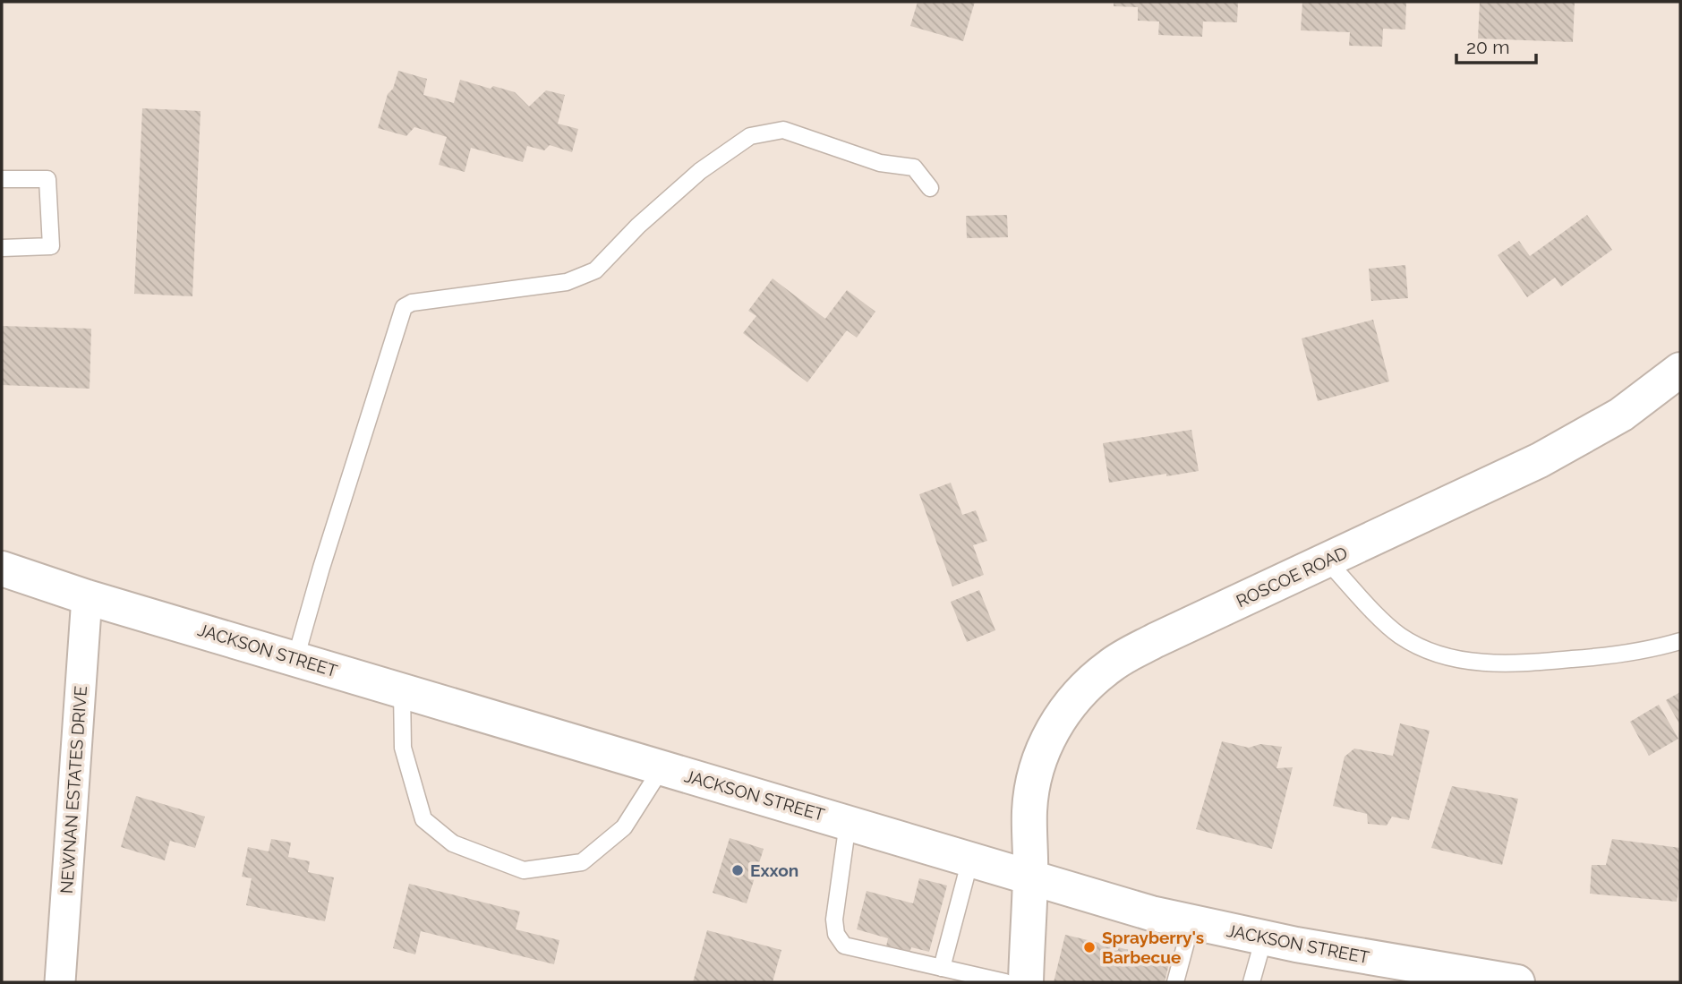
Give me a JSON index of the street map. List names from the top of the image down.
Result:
{
  "streets": {
    "main road": ["ROSCOE ROAD", "JACKSON STREET"],
    "street": ["NEWNAN ESTATES DRIVE"]
  },
  "crossings": [
    ["ROSCOE ROAD", "JACKSON STREET"],
    ["JACKSON STREET", "NEWNAN ESTATES DRIVE"]
  ],
  "places": ["Exxon", "Sprayberry's Barbecue"],
  "scale_bar": "20 m"
}
